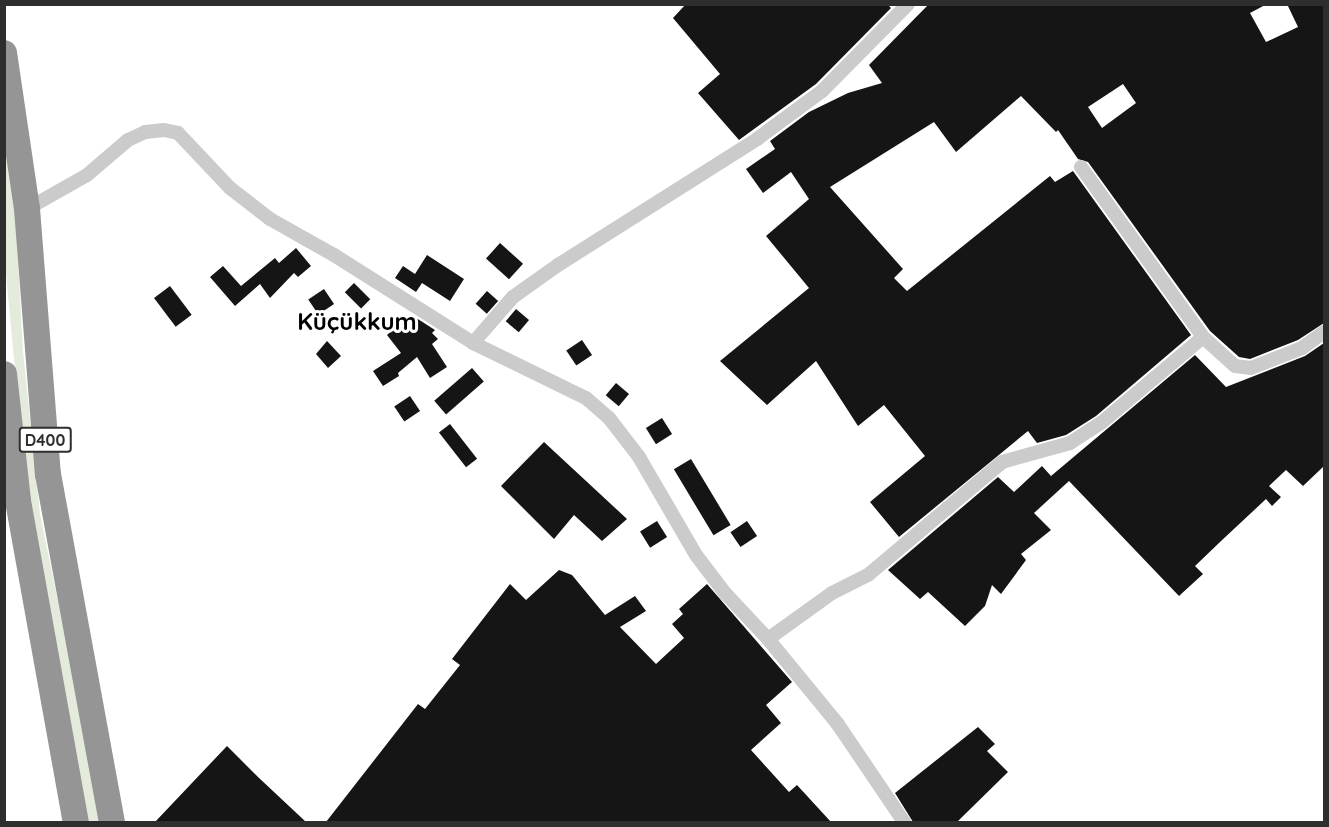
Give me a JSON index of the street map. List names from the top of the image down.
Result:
{
  "streets": {
    "highway": ["D400"]
  },
  "districts": ["Küçükkum"]
}
